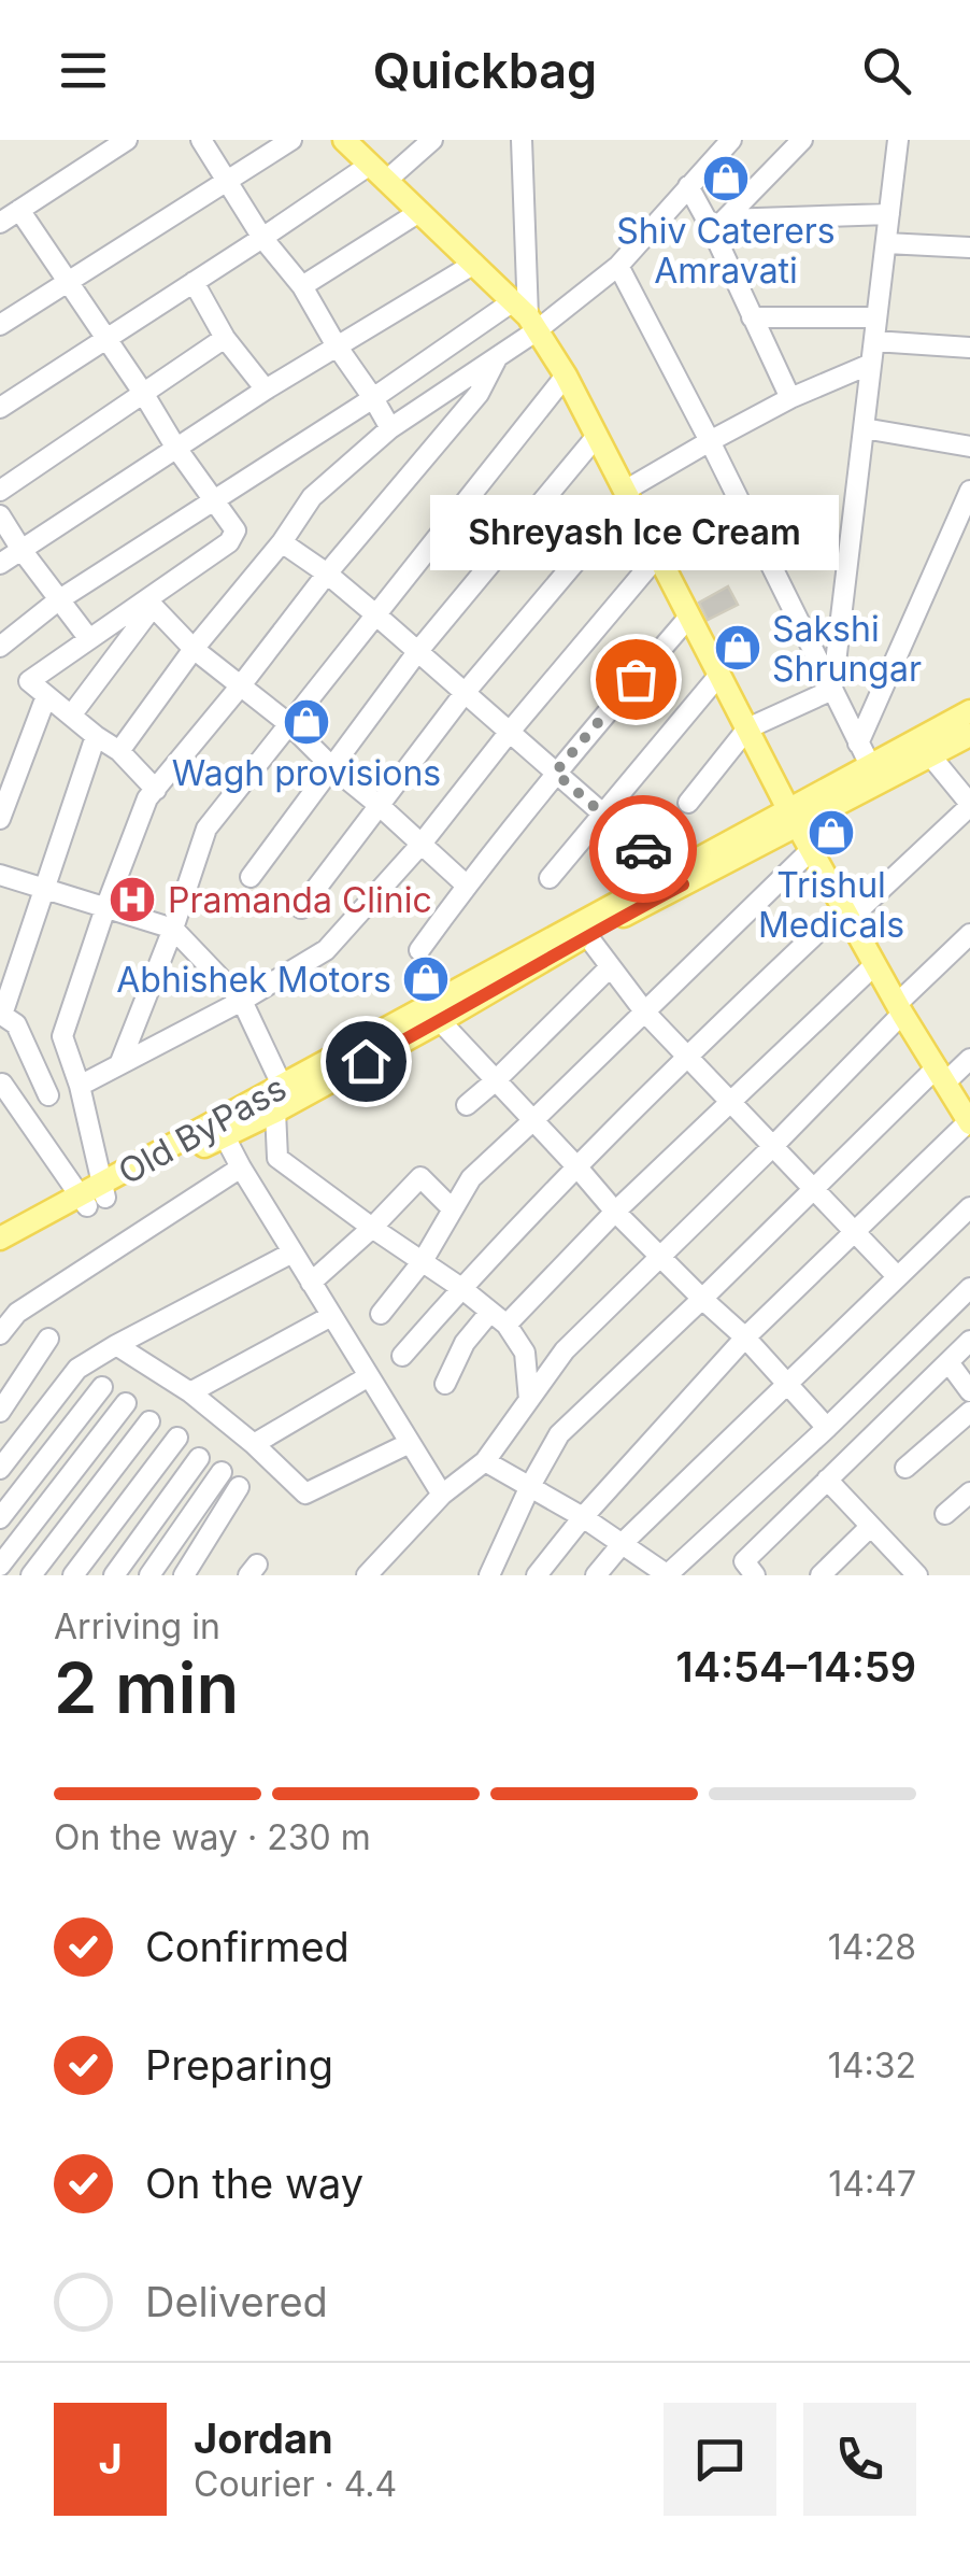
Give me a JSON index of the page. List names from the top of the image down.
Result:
{
  "streets": {
    "main road": ["Old ByPass"]
  },
  "places": {
    "shop": [
      "Shiv Caterers Amravati",
      "Sakshi Shrungar",
      "Wagh provisions",
      "Trishul Medicals",
      "Abhishek Motors"
    ],
    "other": ["Shreyash Ice Cream"],
    "hospital": ["Pramanda Clinic"]
  },
  "page": {
    "header": "Quickbag",
    "bubble": "Shreyash Ice Cream",
    "heading": ["2 min", "Arriving in", "14:54–14:59"],
    "panel": ["Jordan", "Courier · 4.4"],
    "bar": "On the way · 230 m",
    "list": [
      ["Confirmed", "14:28"],
      ["Preparing", "14:32"],
      ["On the way", "14:47"],
      "Delivered"
    ],
    "round": "J"
  }
}
